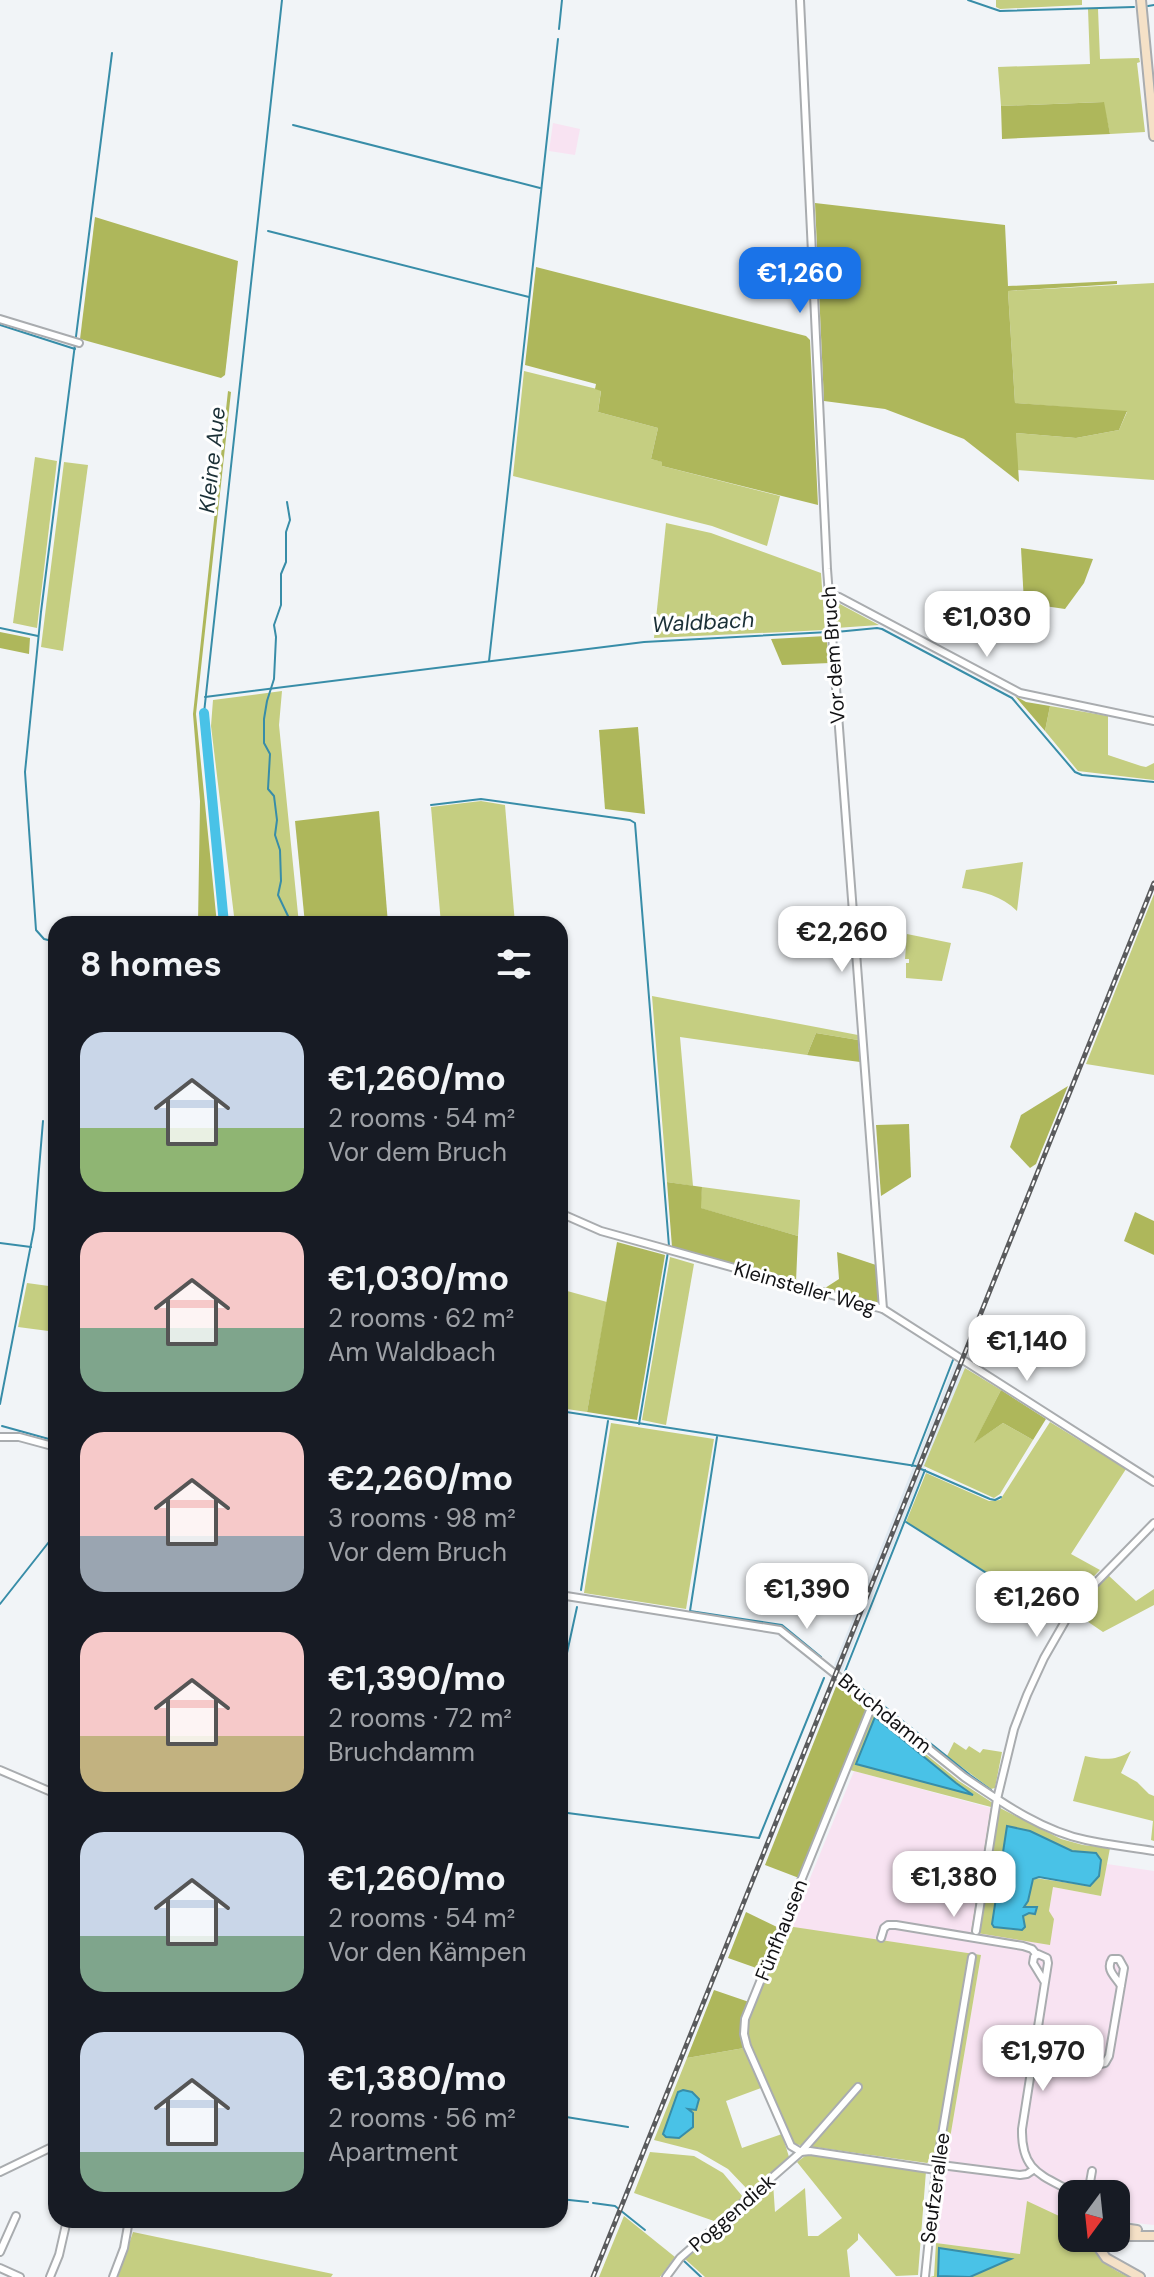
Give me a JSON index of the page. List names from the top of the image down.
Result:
{
  "streets": {
    "street": [
      "Vor dem Bruch",
      "Kleinsteller Weg",
      "Bruchdamm",
      "Fünfhausen",
      "Seufzerallee",
      "Poggendiek"
    ]
  },
  "crossings": [
    ["Vor dem Bruch", "Kleinsteller Weg"],
    ["Bruchdamm", "Fünfhausen"],
    ["Fünfhausen", "Poggendiek"]
  ],
  "water": ["Kleine Aue", "Waldbach"],
  "north": "bottom",
  "page": {
    "price": [
      "€1,260",
      "€1,030",
      "€2,260",
      "€1,140",
      "€1,390",
      "€1,260",
      "€1,380",
      "€1,970"
    ],
    "heading": "8 homes",
    "list": [
      {
        "name": "€1,260/mo",
        "note": "2 rooms · 54 m² · Vor dem Bruch"
      },
      {
        "name": "€1,030/mo",
        "note": "2 rooms · 62 m² · Am Waldbach"
      },
      {
        "name": "€2,260/mo",
        "note": "3 rooms · 98 m² · Vor dem Bruch"
      },
      {
        "name": "€1,390/mo",
        "note": "2 rooms · 72 m² · Bruchdamm"
      },
      {
        "name": "€1,260/mo",
        "note": "2 rooms · 54 m² · Vor den Kämpen"
      },
      {
        "name": "€1,380/mo",
        "note": "2 rooms · 56 m² · Apartment"
      }
    ]
  }
}
